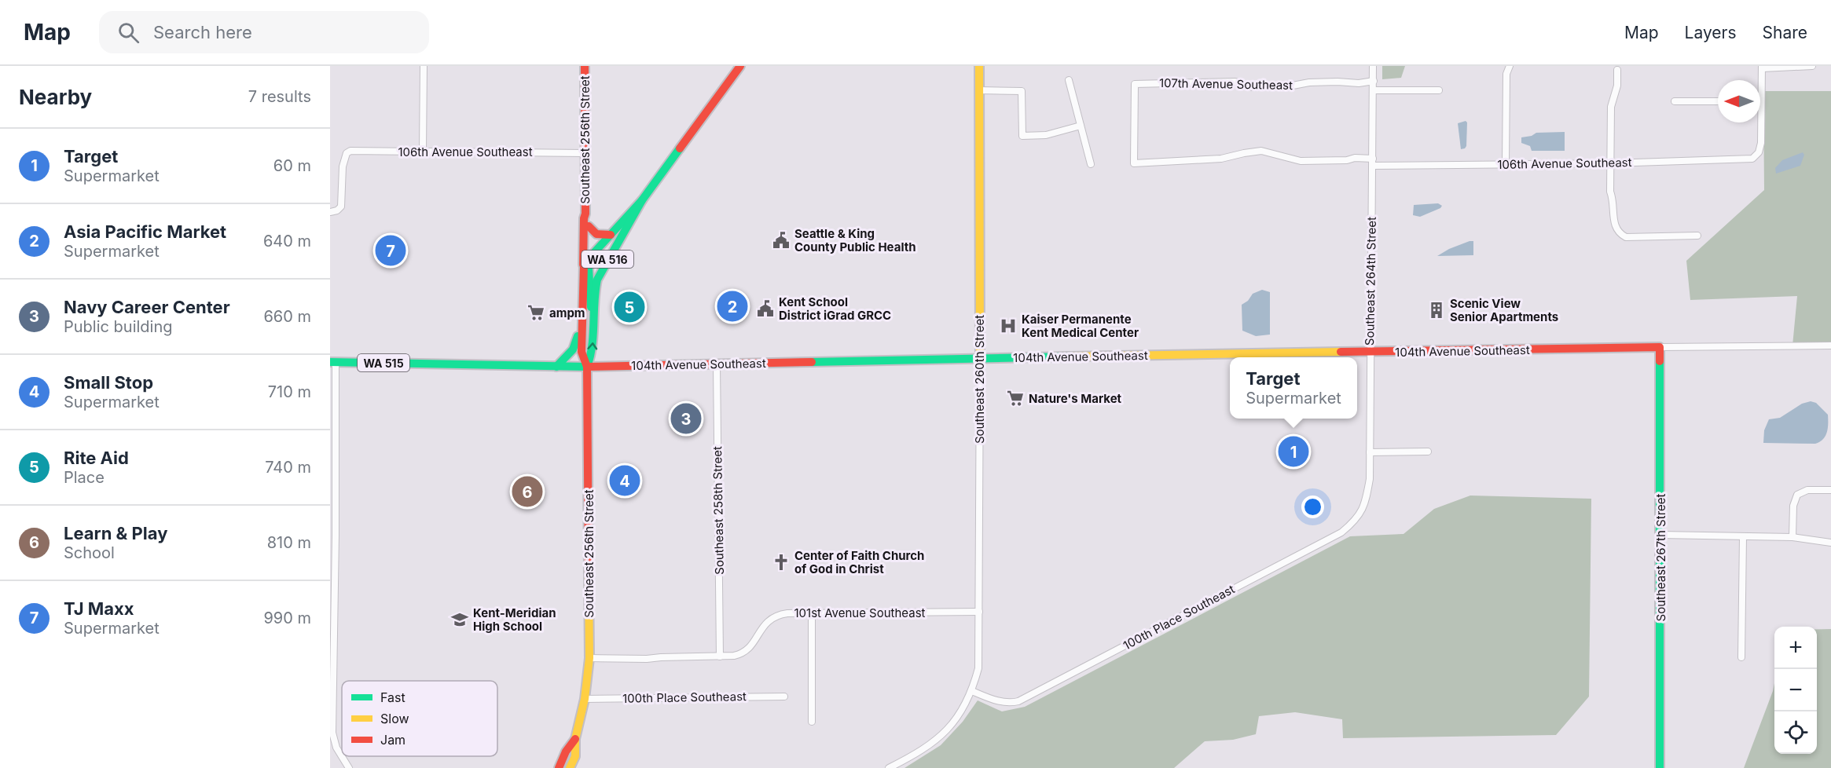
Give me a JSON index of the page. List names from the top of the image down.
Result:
{
  "streets": {
    "street": [
      "107th Avenue Southeast",
      "Southeast 256th Street",
      "106th Avenue Southeast",
      "WA 516",
      "Southeast 264th Street",
      "104th Avenue Southeast",
      "WA 515",
      "Southeast 260th Street",
      "Southeast 258th Street",
      "Southeast 267th Street",
      "101st Avenue Southeast",
      "100th Place Southeast"
    ]
  },
  "crossings": [
    ["107th Avenue Southeast", "Southeast 264th Street"],
    ["Southeast 256th Street", "106th Avenue Southeast"],
    ["Southeast 256th Street", "WA 516"],
    ["Southeast 256th Street", "104th Avenue Southeast"],
    ["Southeast 256th Street", "101st Avenue Southeast"],
    ["Southeast 256th Street", "100th Place Southeast"],
    ["106th Avenue Southeast", "Southeast 264th Street"],
    ["Southeast 264th Street", "104th Avenue Southeast"],
    ["Southeast 264th Street", "100th Place Southeast"],
    ["104th Avenue Southeast", "Southeast 260th Street"],
    ["104th Avenue Southeast", "Southeast 258th Street"],
    ["104th Avenue Southeast", "Southeast 267th Street"],
    ["Southeast 260th Street", "101st Avenue Southeast"],
    ["Southeast 260th Street", "100th Place Southeast"],
    ["Southeast 258th Street", "101st Avenue Southeast"]
  ],
  "places": {
    "public building": ["Seattle & King County Public Health", "Kent School District iGrad GRCC"],
    "building": ["Scenic View Senior Apartments"],
    "supermarket": ["ampm", "Nature's Market"],
    "hospital": ["Kaiser Permanente Kent Medical Center"],
    "church": ["Center of Faith Church of God in Christ"],
    "school or university": ["Kent-Meridian High School"]
  },
  "legend": ["Fast", "Slow", "Jam"],
  "north": "left",
  "page": {
    "header": "Map",
    "search": "Search here",
    "nav": ["Map", "Layers", "Share"],
    "heading": ["Nearby", "7 results"],
    "list": [
      {
        "mark": "1",
        "name": "Target",
        "note": "Supermarket",
        "value": "60 m"
      },
      {
        "mark": "2",
        "name": "Asia Pacific Market",
        "note": "Supermarket",
        "value": "640 m"
      },
      {
        "mark": "3",
        "name": "Navy Career Center",
        "note": "Public building",
        "value": "660 m"
      },
      {
        "mark": "4",
        "name": "Small Stop",
        "note": "Supermarket",
        "value": "710 m"
      },
      {
        "mark": "5",
        "name": "Rite Aid",
        "note": "Place",
        "value": "740 m"
      },
      {
        "mark": "6",
        "name": "Learn & Play",
        "note": "School",
        "value": "810 m"
      },
      {
        "mark": "7",
        "name": "TJ Maxx",
        "note": "Supermarket",
        "value": "990 m"
      }
    ],
    "pins": [
      "7",
      "2",
      "5",
      "3",
      "1",
      "4",
      "6"
    ],
    "popup": ["Target", "Supermarket"],
    "map_buttons": ["+", "−"]
  }
}
